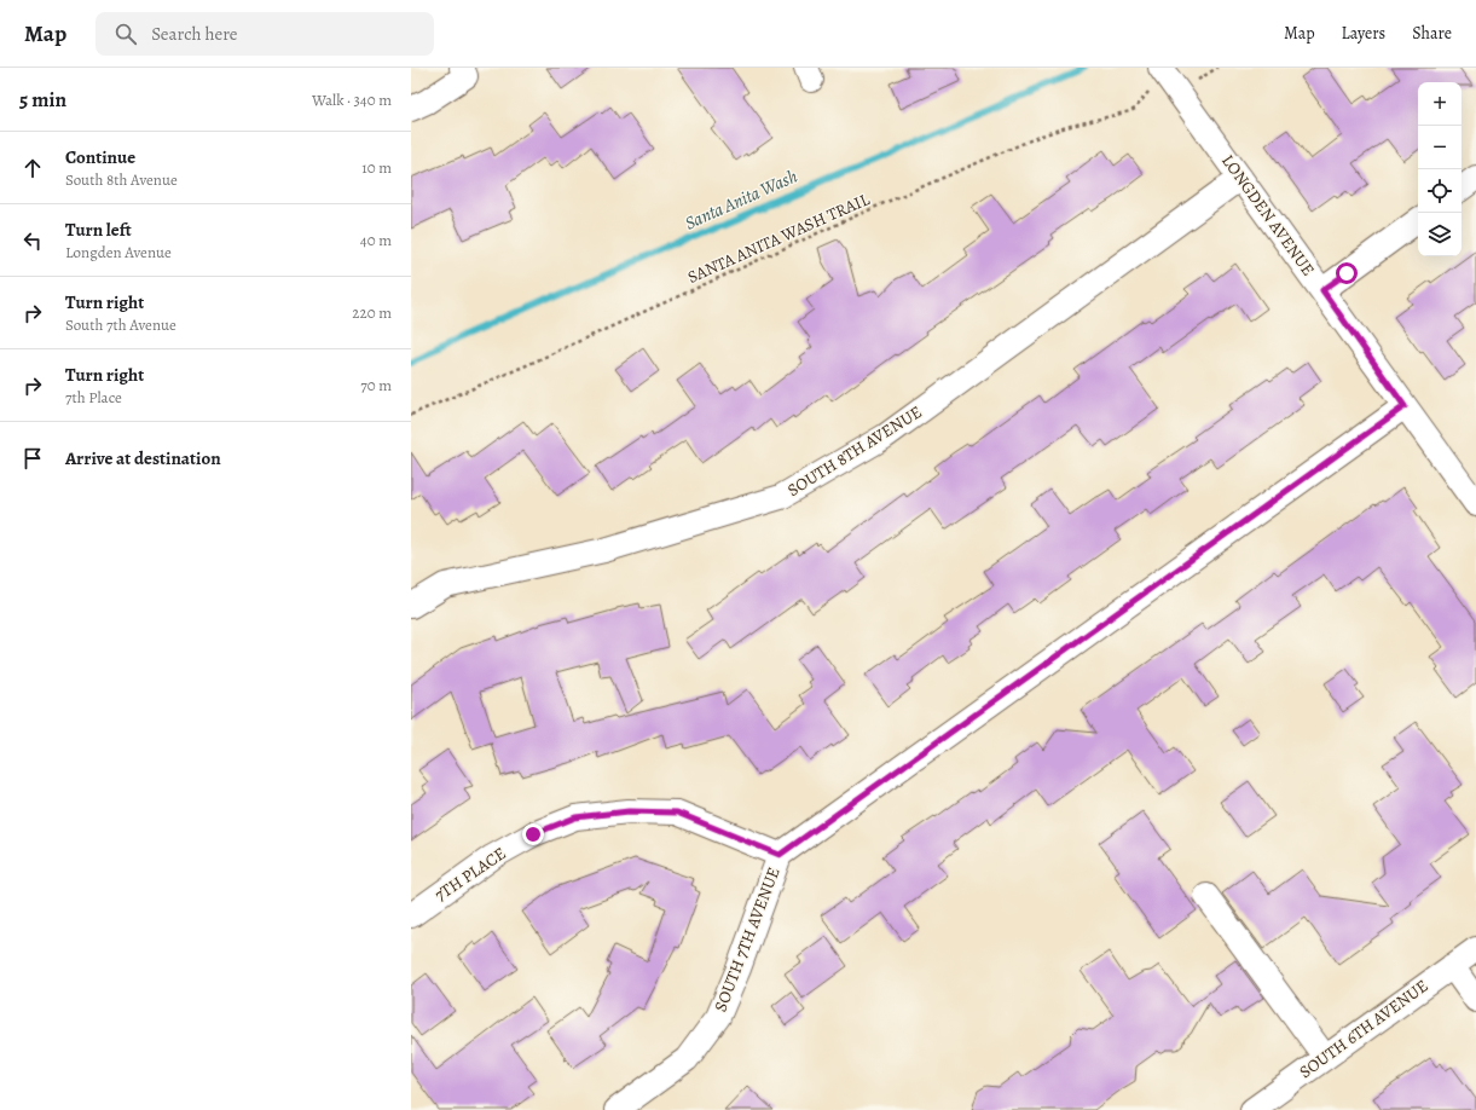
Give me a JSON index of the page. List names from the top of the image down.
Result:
{
  "streets": {
    "street": [
      "LONGDEN AVENUE",
      "SOUTH 8TH AVENUE",
      "7TH PLACE",
      "SOUTH 7TH AVENUE",
      "SOUTH 6TH AVENUE"
    ],
    "path": ["SANTA ANITA WASH TRAIL"]
  },
  "crossings": [
    ["LONGDEN AVENUE", "SANTA ANITA WASH TRAIL"],
    ["LONGDEN AVENUE", "SOUTH 8TH AVENUE"],
    ["LONGDEN AVENUE", "SOUTH 7TH AVENUE"],
    ["7TH PLACE", "SOUTH 7TH AVENUE"]
  ],
  "water": ["Santa Anita Wash"],
  "page": {
    "header": "Map",
    "search": "Search here",
    "nav": ["Map", "Layers", "Share"],
    "heading": ["5 min", "Walk · 340 m"],
    "map_buttons": ["+", "−"],
    "list": [
      ["Continue", "South 8th Avenue", "10 m"],
      ["Turn left", "Longden Avenue", "40 m"],
      ["Turn right", "South 7th Avenue", "220 m"],
      ["Turn right", "7th Place", "70 m"],
      "Arrive at destination"
    ]
  }
}
